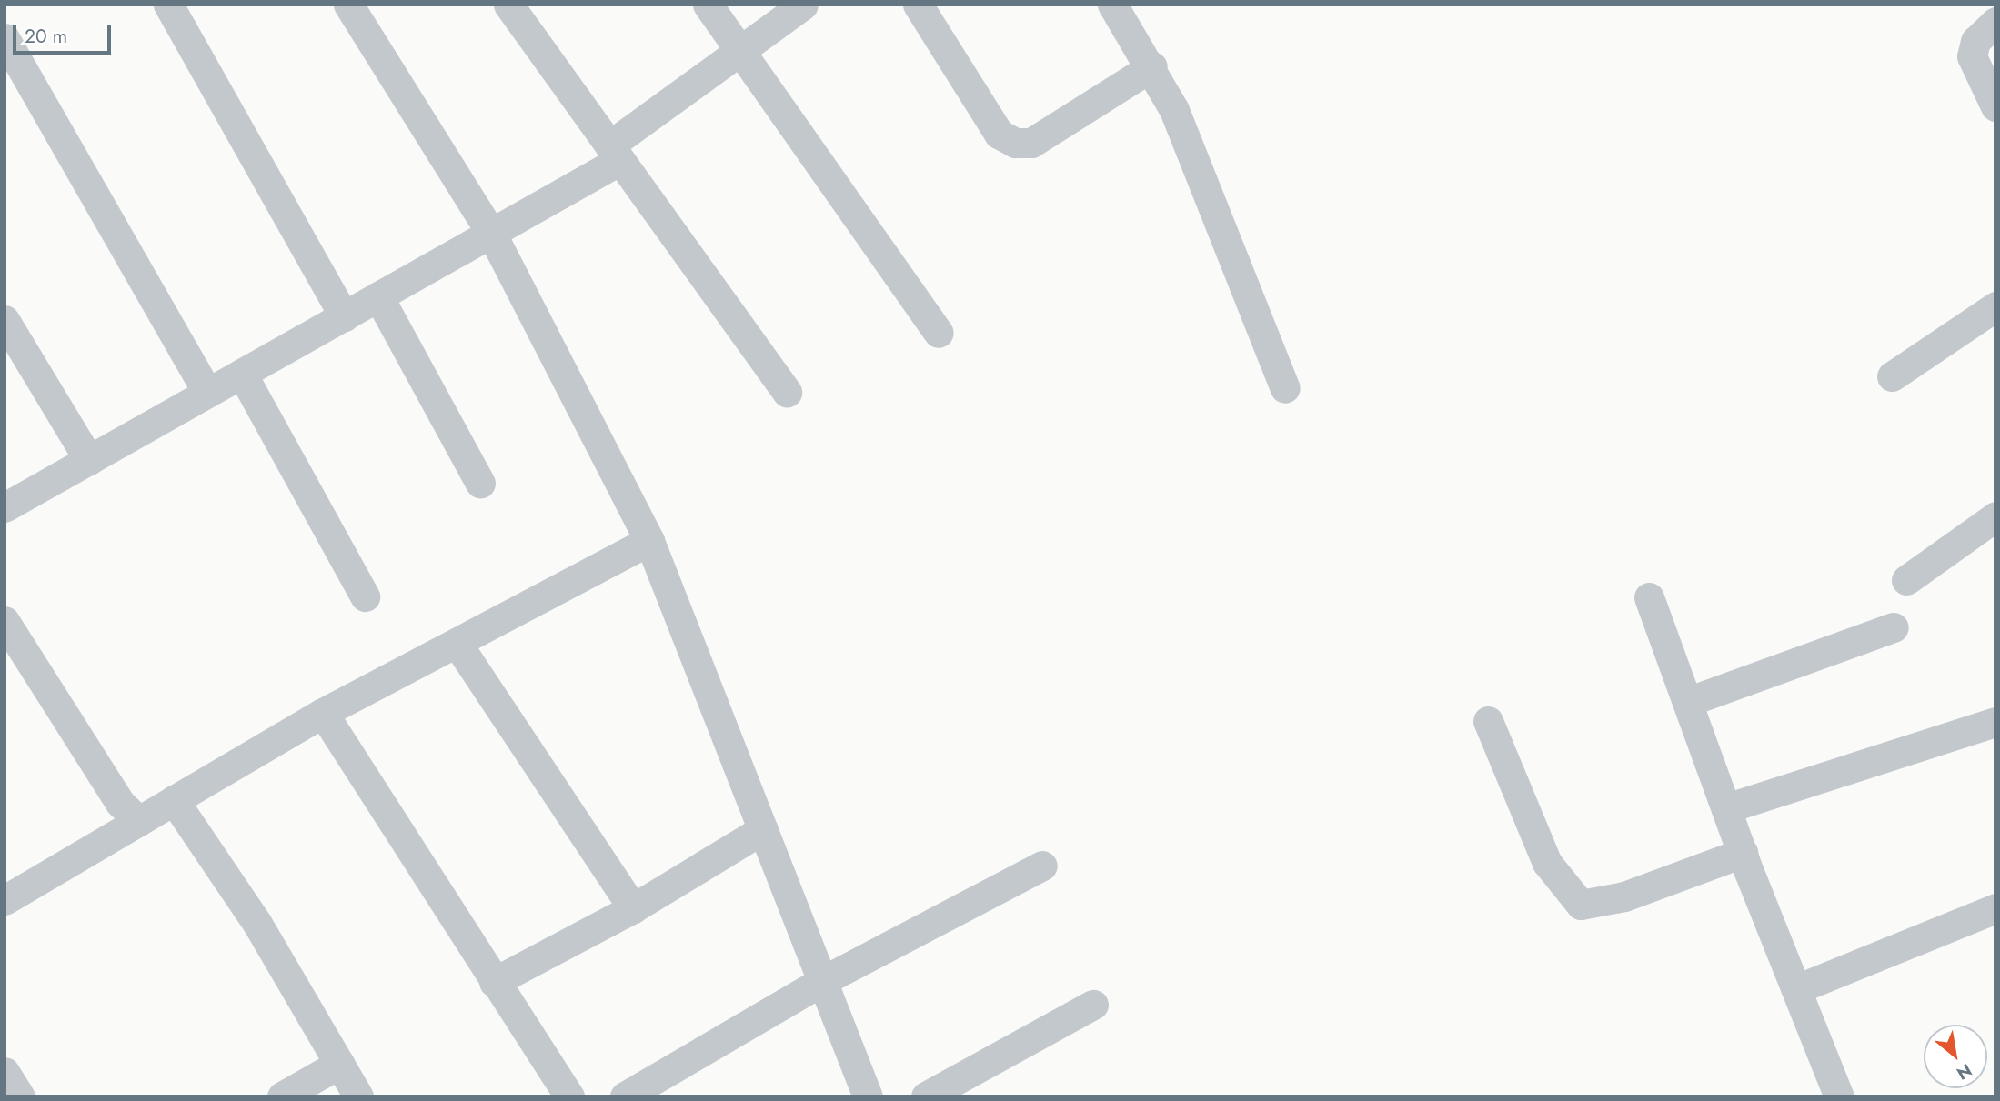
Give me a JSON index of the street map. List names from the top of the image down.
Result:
{
  "scale_bar": "20 m",
  "north": "bottom right"
}
